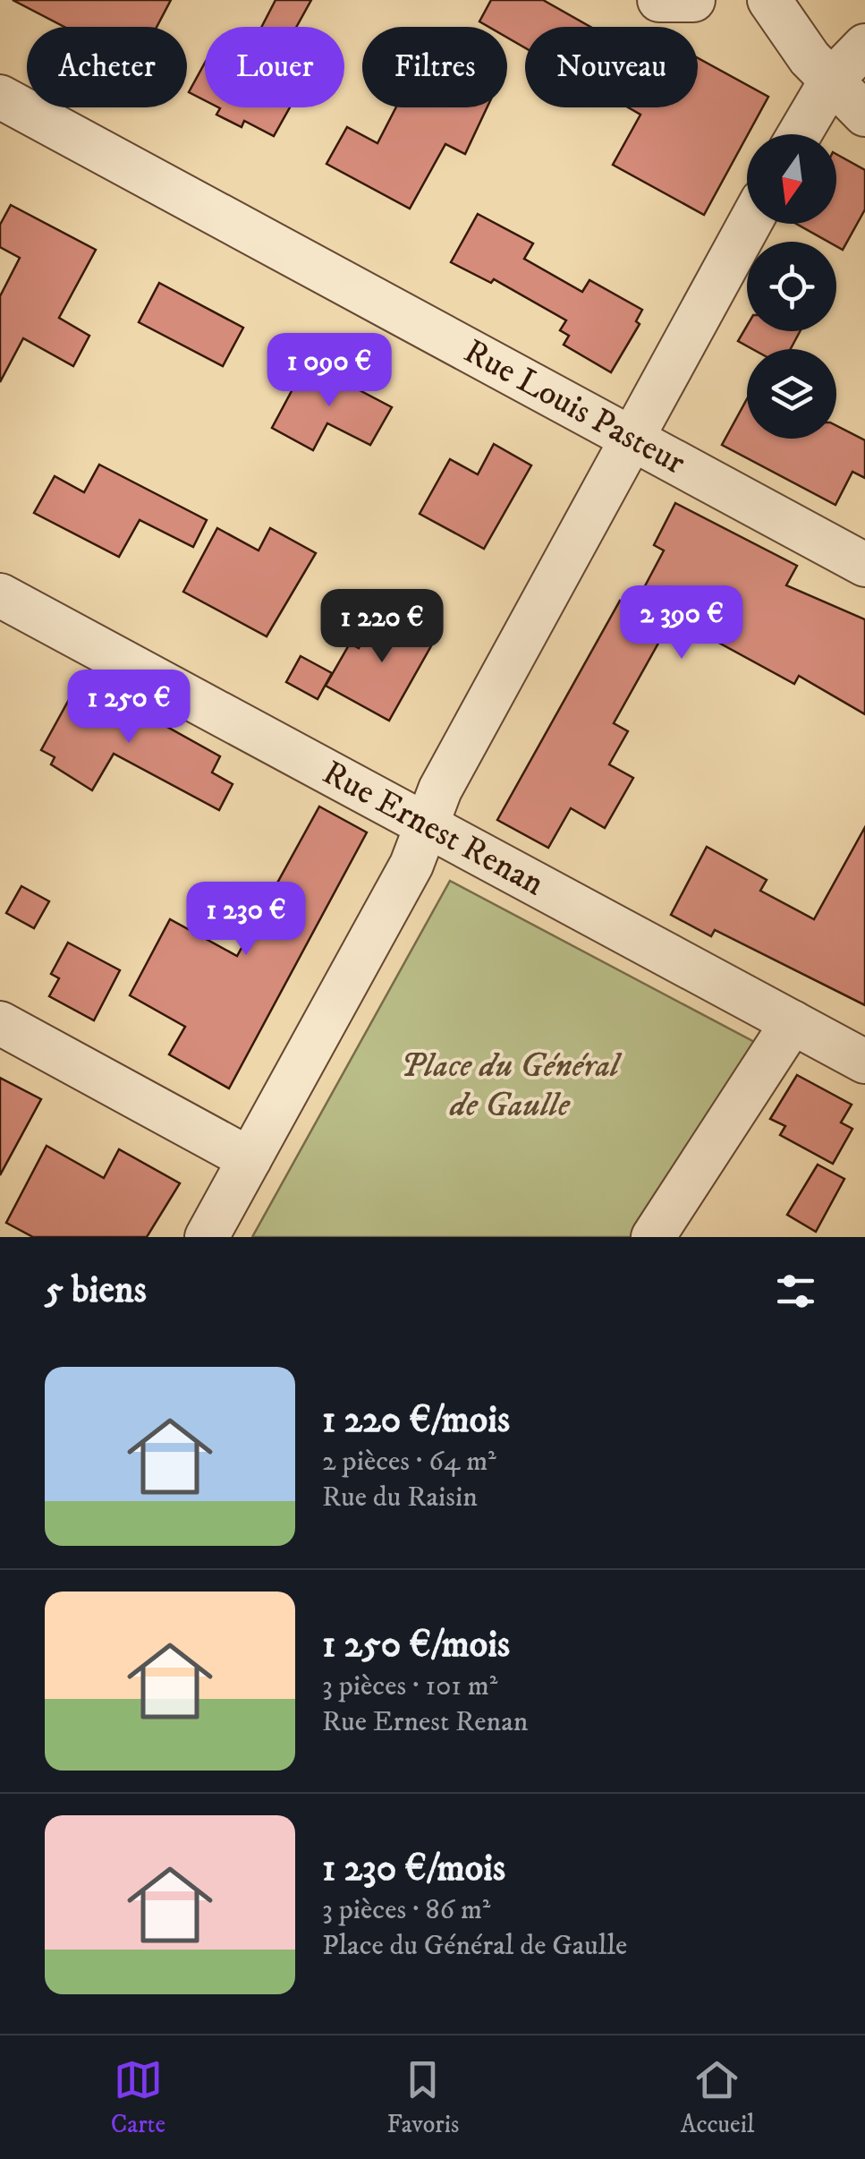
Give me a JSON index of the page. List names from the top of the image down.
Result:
{
  "streets": {
    "street": ["Rue Louis Pasteur", "Rue Ernest Renan"]
  },
  "parks": ["Place du Général de Gaulle"],
  "north": "bottom",
  "page": {
    "chip": [
      "Acheter",
      "Louer",
      "Filtres",
      "Nouveau"
    ],
    "price": [
      "1 090 €",
      "2 390 €",
      "1 220 €",
      "1 250 €",
      "1 230 €"
    ],
    "heading": "5 biens",
    "list": [
      {
        "name": "1 220 €/mois",
        "note": "2 pièces · 64 m² · Rue du Raisin"
      },
      {
        "name": "1 250 €/mois",
        "note": "3 pièces · 101 m² · Rue Ernest Renan"
      },
      {
        "name": "1 230 €/mois",
        "note": "3 pièces · 86 m² · Place du Général de Gaulle"
      }
    ],
    "tabs": ["Carte", "Favoris", "Accueil"]
  }
}
